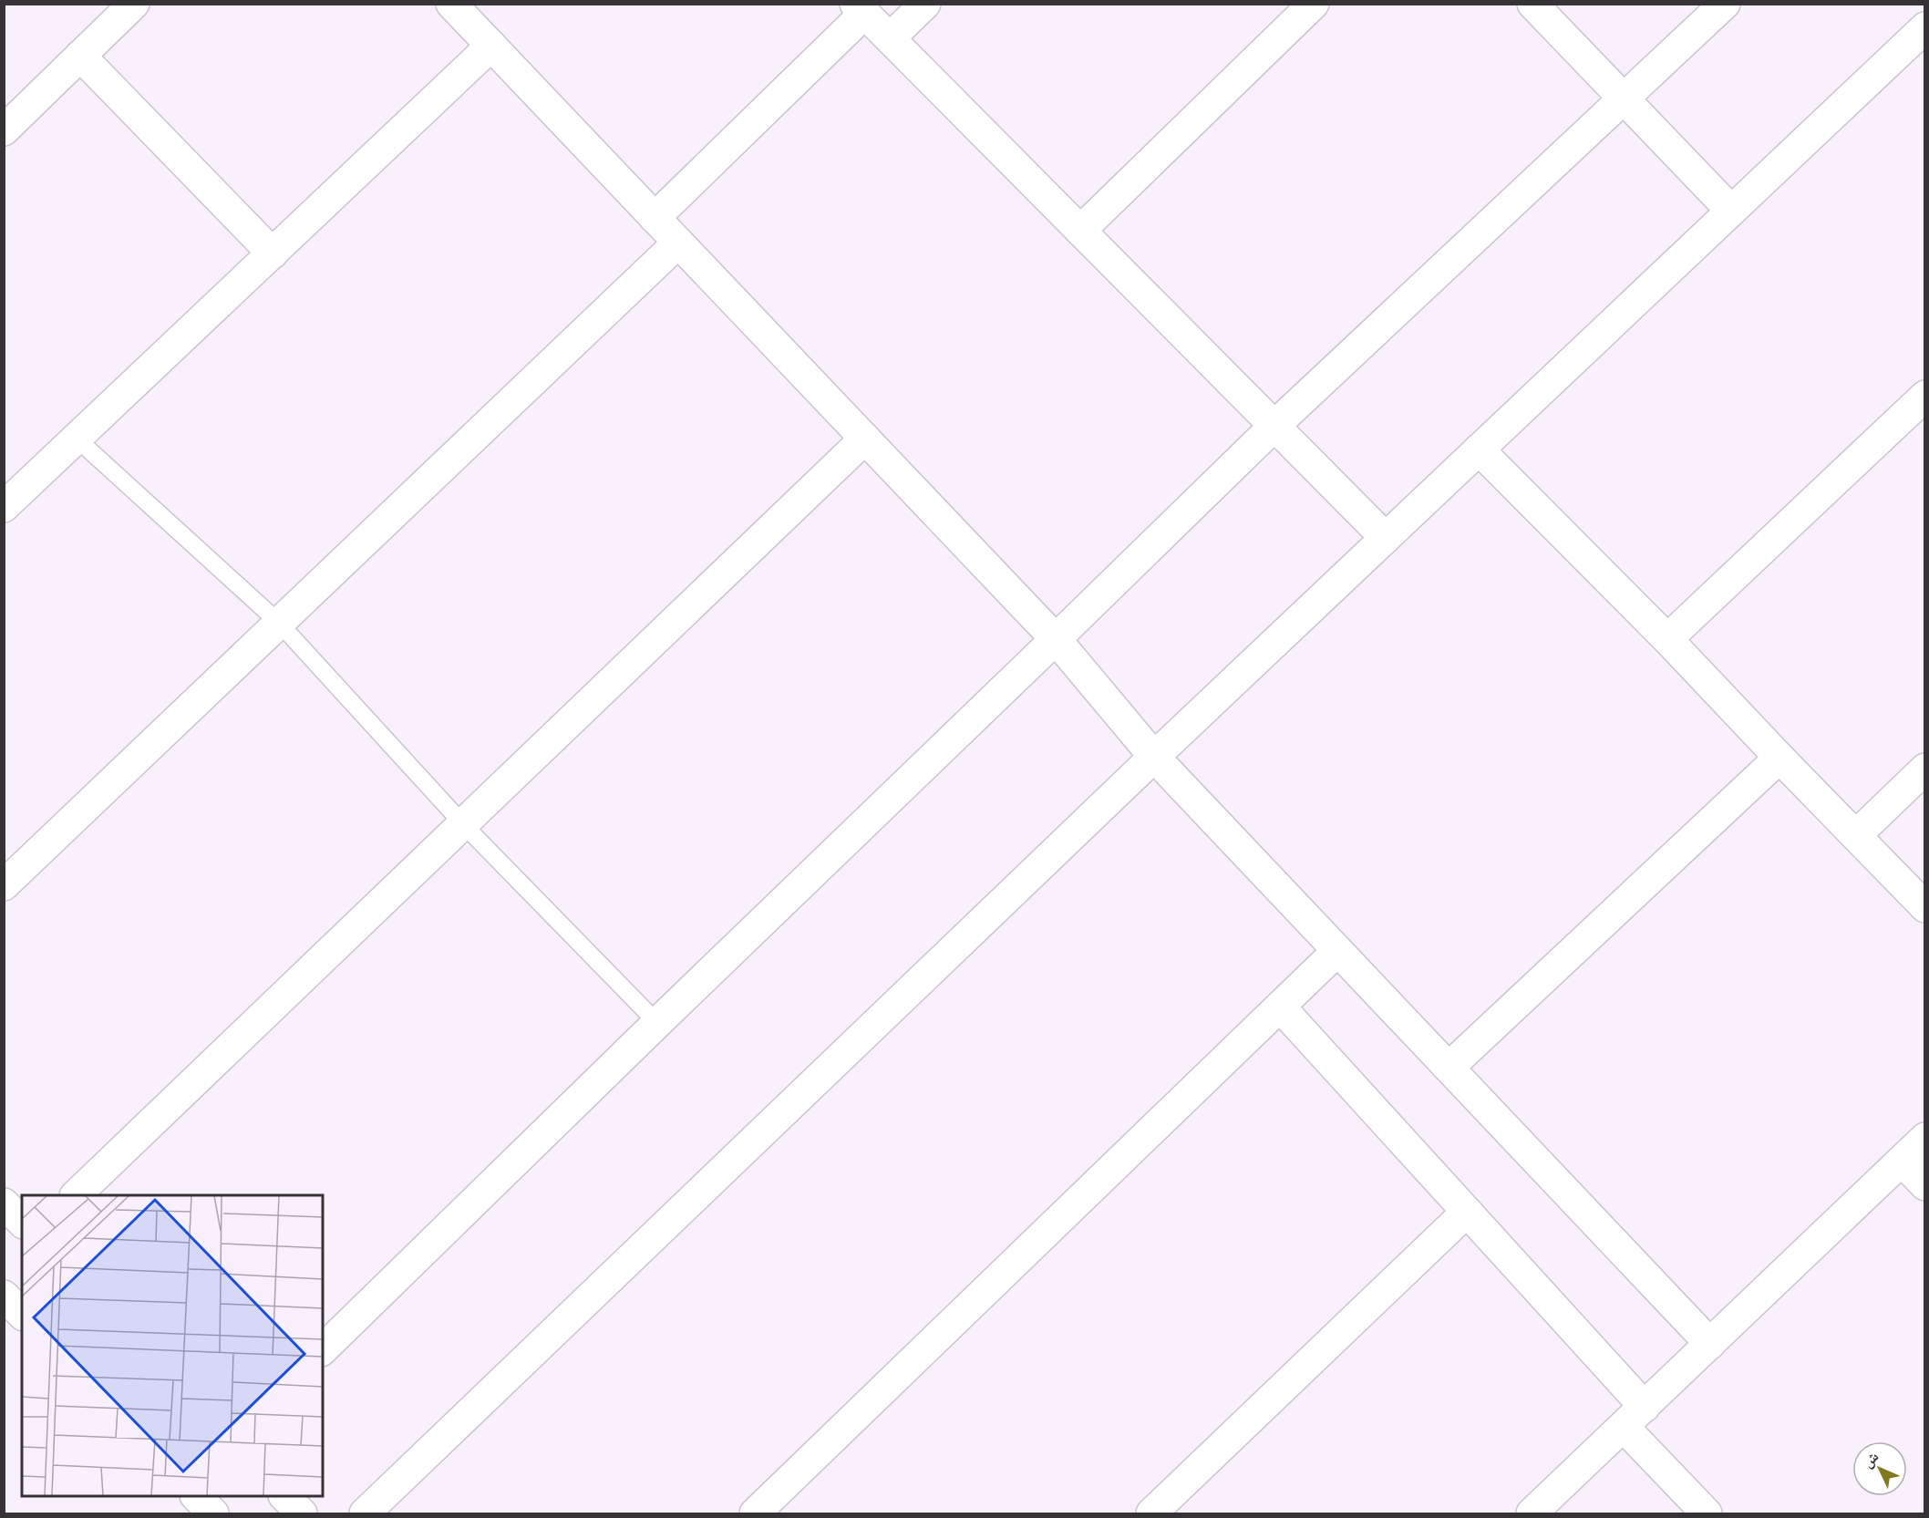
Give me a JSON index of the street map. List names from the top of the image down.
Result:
{
  "north": "top left"
}
